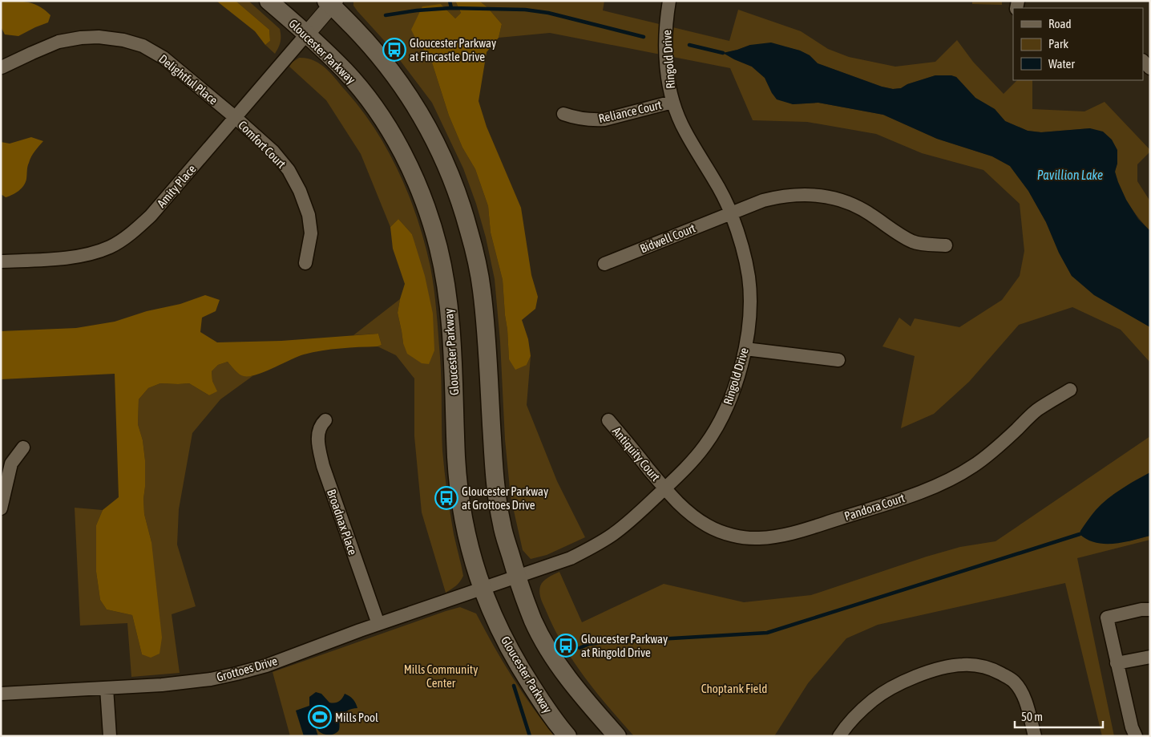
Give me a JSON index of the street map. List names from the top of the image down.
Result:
{
  "streets": {
    "main road": ["Gloucester Parkway"],
    "street": [
      "Ringold Drive",
      "Delightful Place",
      "Reliance Court",
      "Comfort Court",
      "Amity Place",
      "Bidwell Court",
      "Antiquity Court",
      "Pandora Court",
      "Broadnax Place",
      "Grottoes Drive"
    ]
  },
  "crossings": [
    ["Gloucester Parkway", "Ringold Drive"],
    ["Gloucester Parkway", "Amity Place"],
    ["Gloucester Parkway", "Grottoes Drive"],
    ["Ringold Drive", "Reliance Court"],
    ["Ringold Drive", "Bidwell Court"],
    ["Ringold Drive", "Antiquity Court"],
    ["Ringold Drive", "Pandora Court"],
    ["Ringold Drive", "Grottoes Drive"],
    ["Delightful Place", "Comfort Court"],
    ["Delightful Place", "Amity Place"],
    ["Comfort Court", "Amity Place"],
    ["Antiquity Court", "Pandora Court"],
    ["Broadnax Place", "Grottoes Drive"]
  ],
  "water": ["Pavillion Lake"],
  "parks": ["Mills Community Center", "Choptank Field"],
  "places": {
    "bus stop": ["Gloucester Parkway at Fincastle Drive", "Gloucester Parkway at Grottoes Drive", "Gloucester Parkway at Ringold Drive"],
    "sports": ["Mills Pool"]
  },
  "legend": ["Road", "Park", "Water"],
  "scale_bar": "50 m"
}
